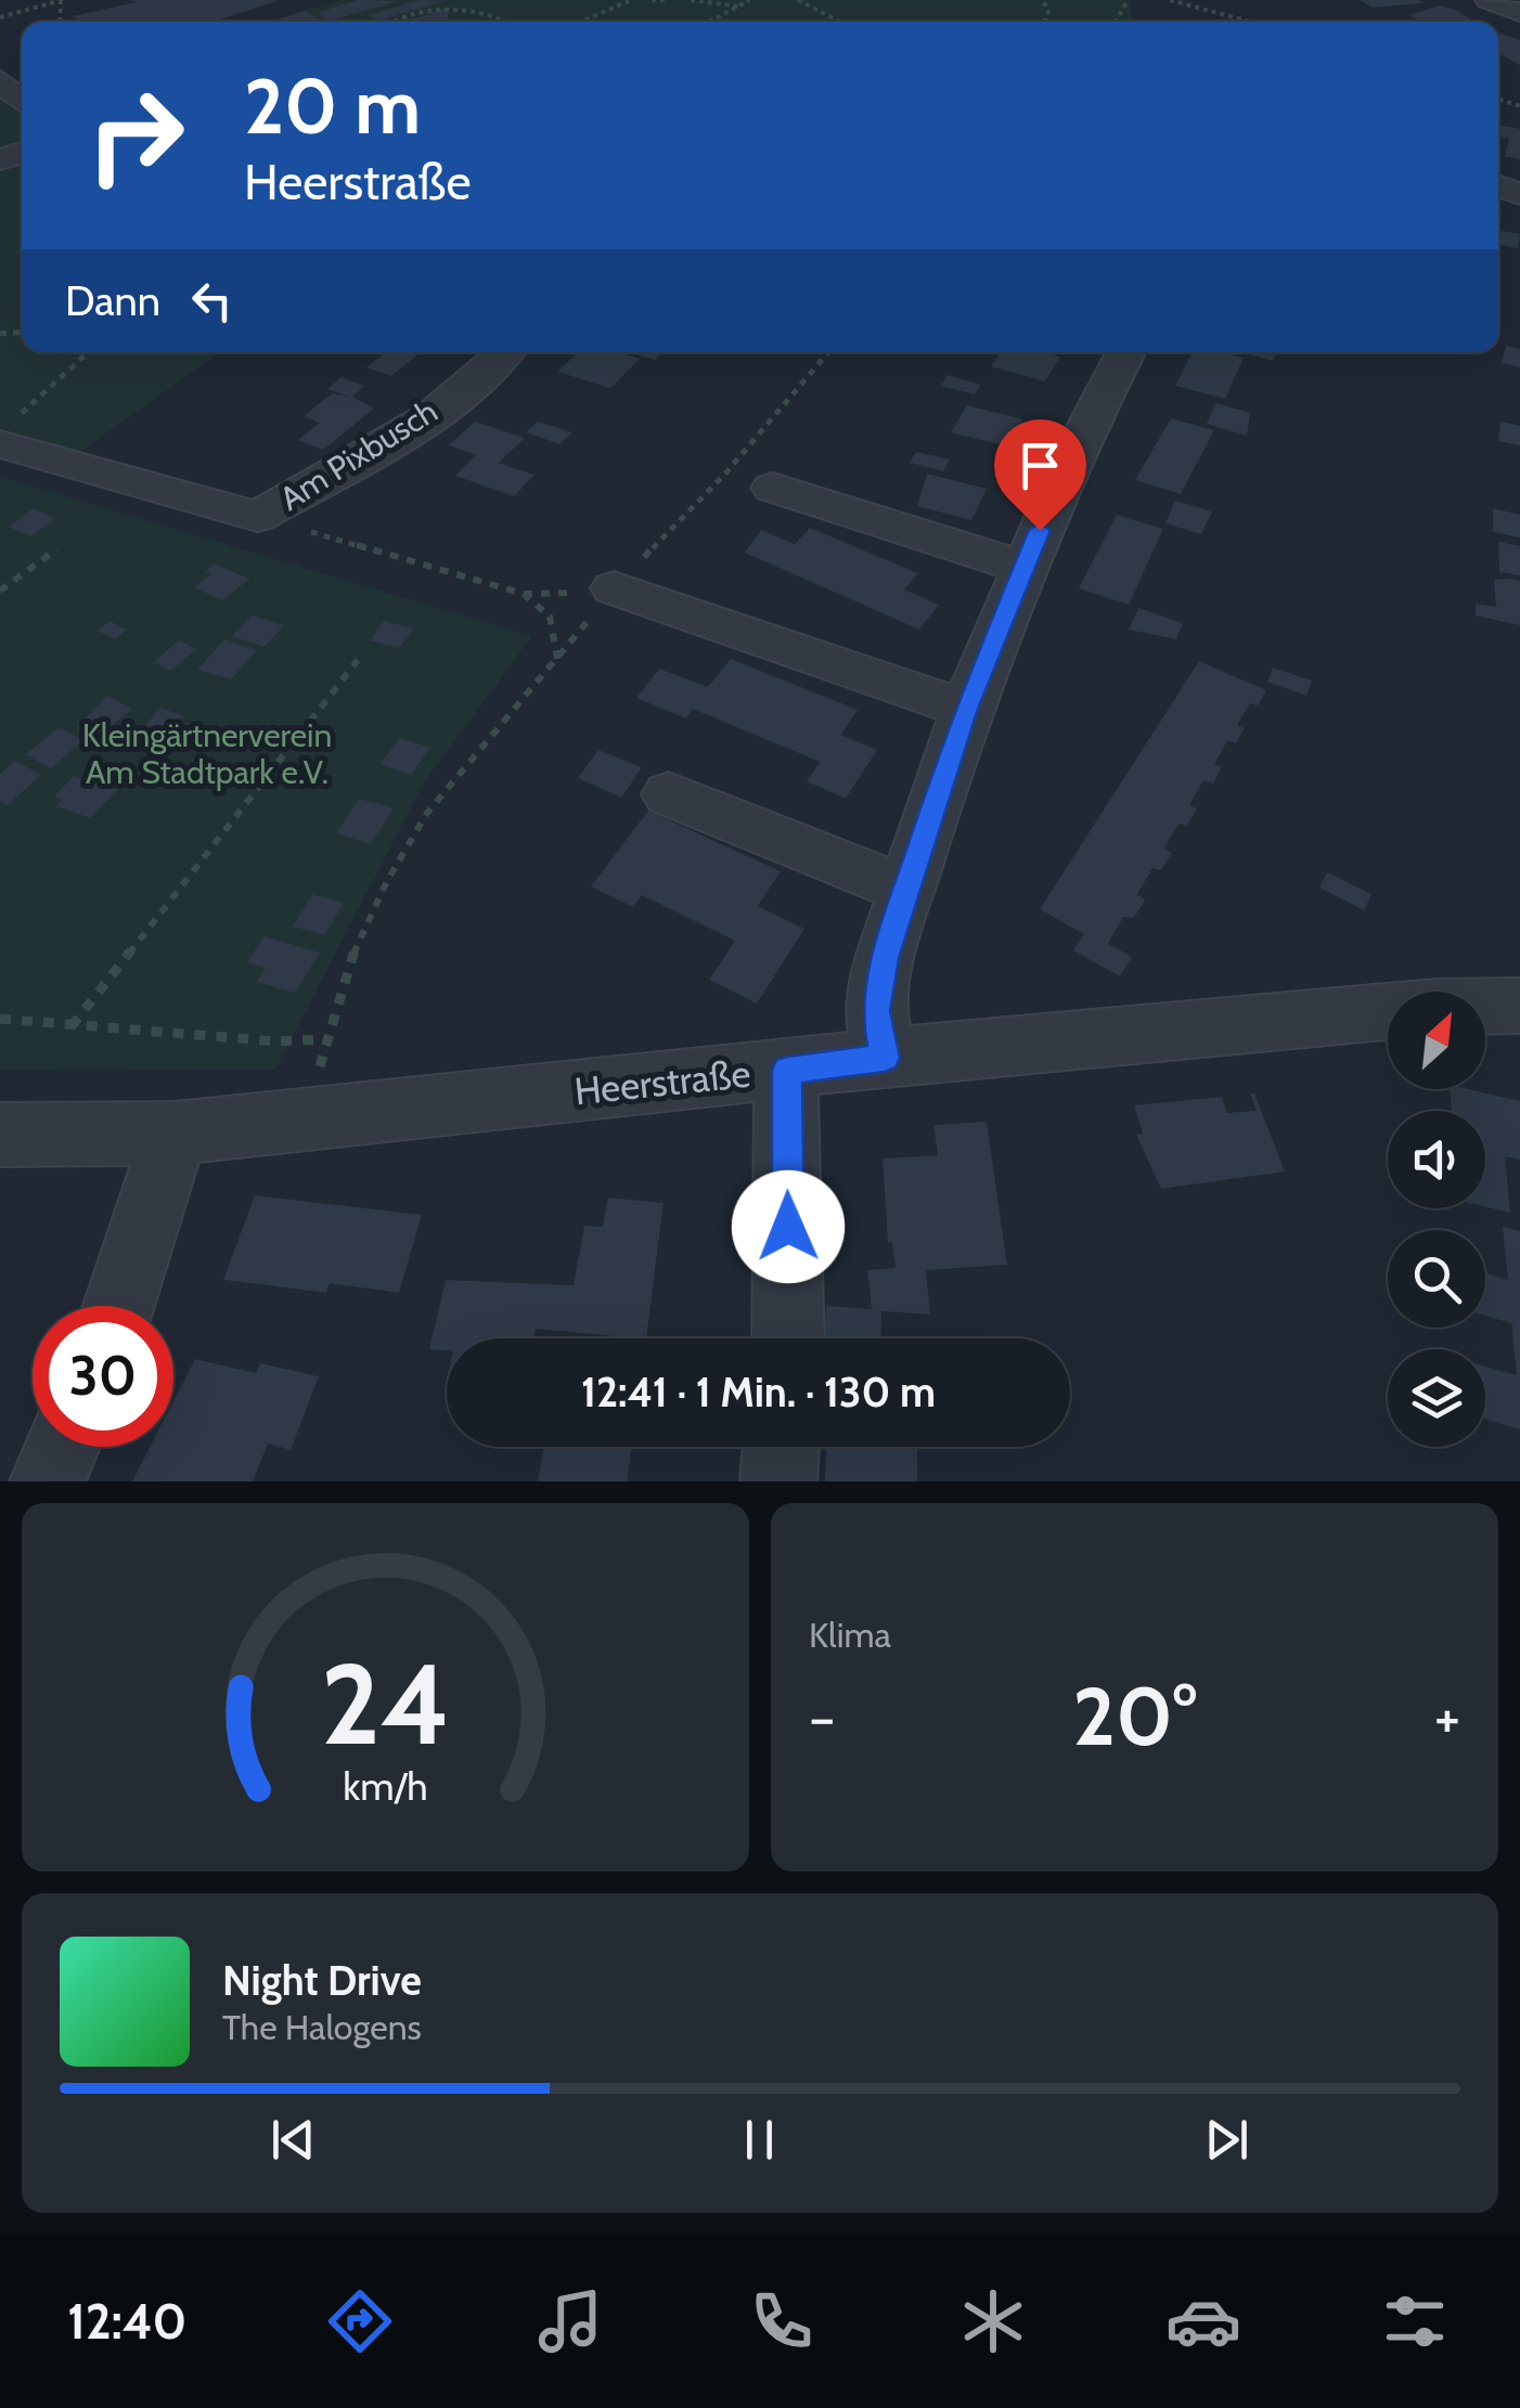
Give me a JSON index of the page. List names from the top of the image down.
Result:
{
  "streets": {
    "street": ["Am Pixbusch", "Heerstraße"]
  },
  "parks": ["Kleingärtnerverein Am Stadtpark e.V."],
  "north": "top right",
  "page": {
    "turn": ["20 m", "Heerstraße"],
    "then": "Dann",
    "limit": "30",
    "trip": "12:41 · 1 Min. · 130 m",
    "tile": "Klima",
    "heat": ["−", "20°", "+"],
    "song": ["Night Drive", "The Halogens"],
    "tabs": "12:40",
    "gauge": ["24", "km/h"]
  }
}
